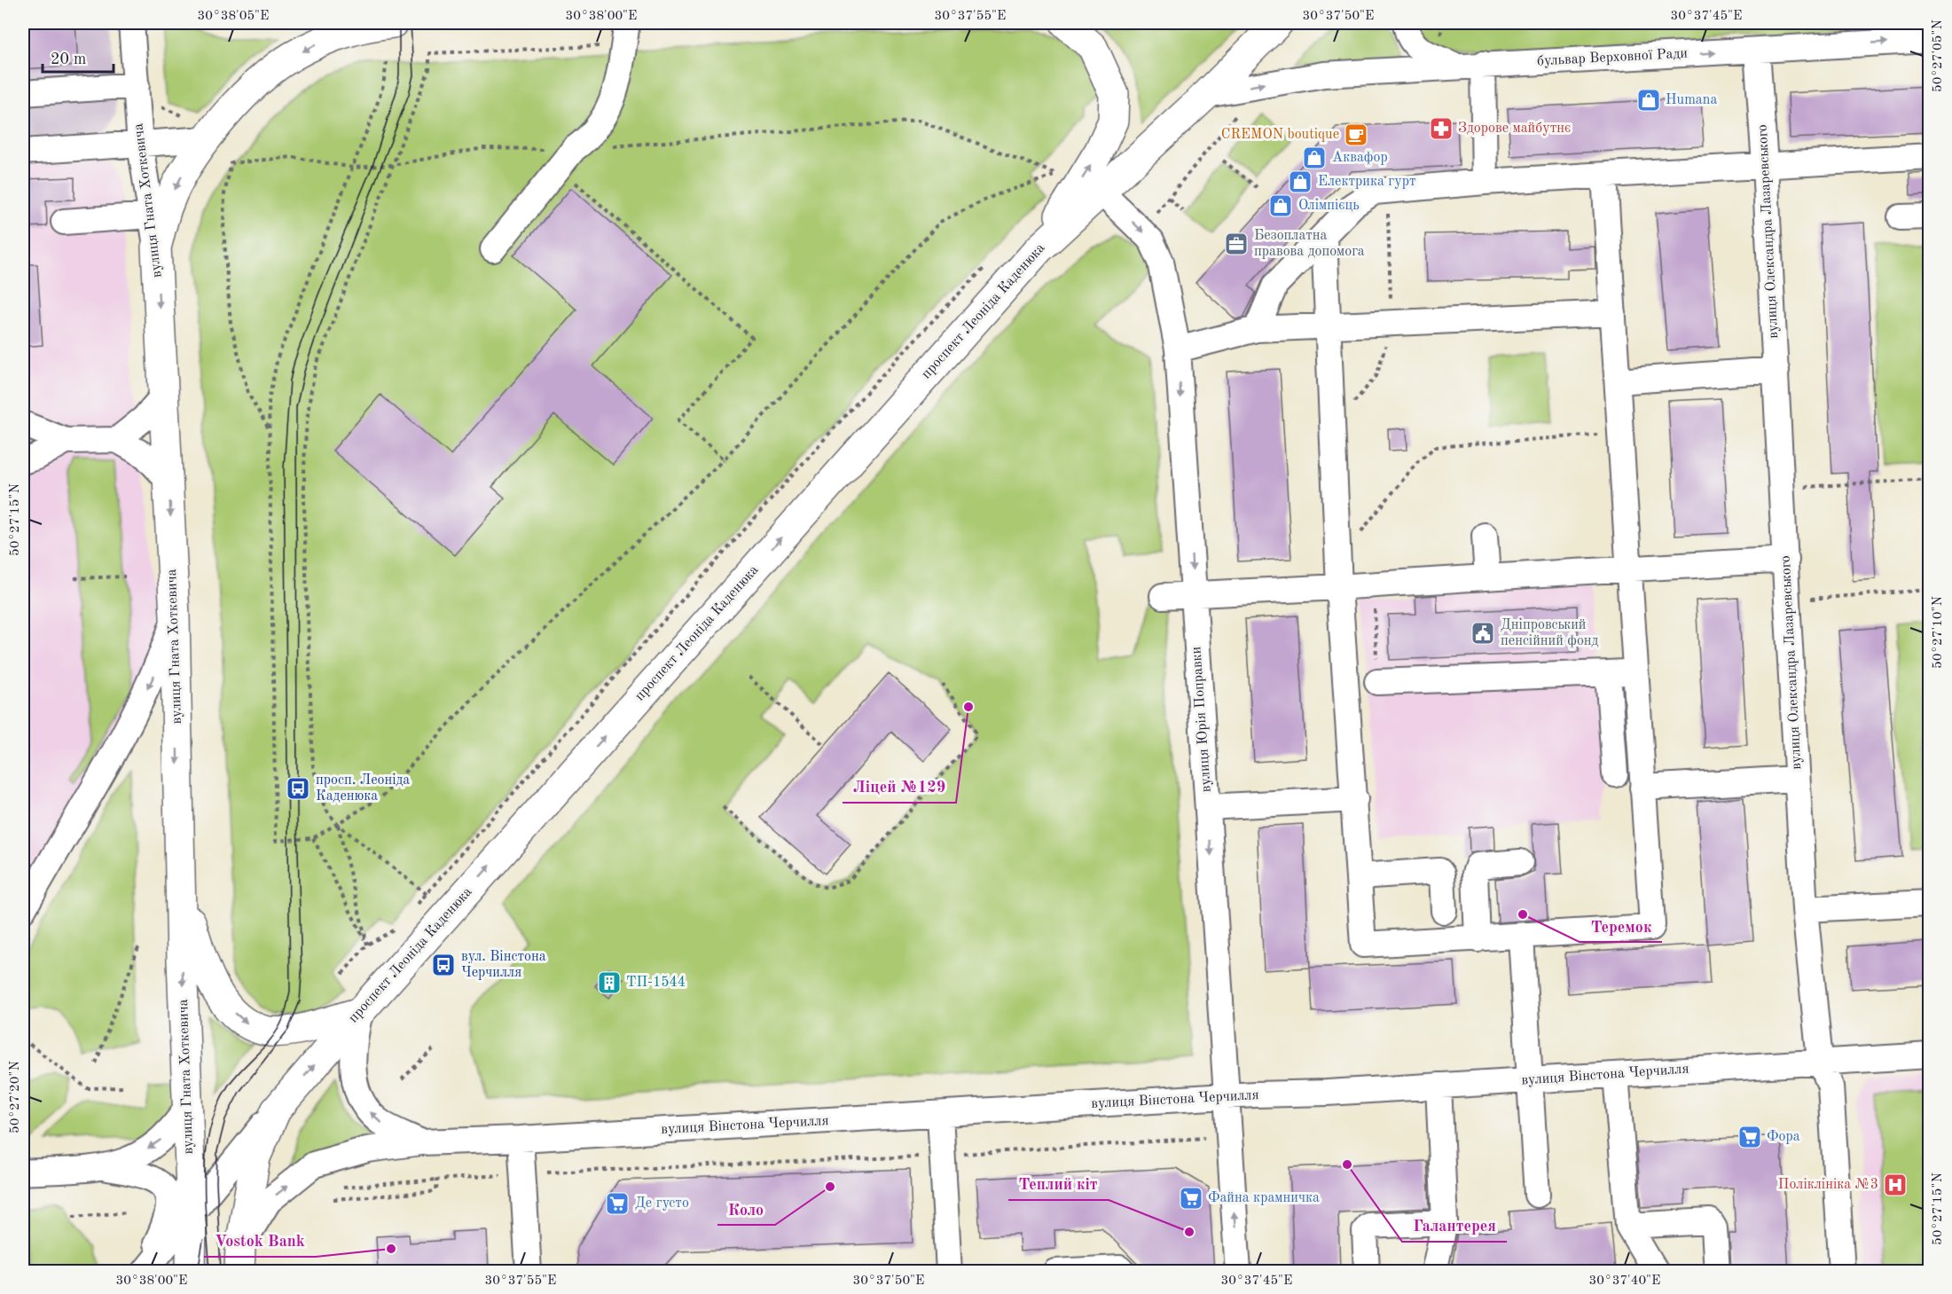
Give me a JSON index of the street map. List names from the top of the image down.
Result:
{
  "streets": {
    "highway": ["вулиця Гната Хоткевича", "проспект Леоніда Каденюка"],
    "street": [
      "бульвар Верховної Ради",
      "вулиця Олександра Лазаревського",
      "вулиця Юрія Поправки",
      "вулиця Вінстона Черчилля"
    ]
  },
  "crossings": [
    ["бульвар Верховної Ради", "вулиця Олександра Лазаревського"],
    ["бульвар Верховної Ради", "проспект Леоніда Каденюка"],
    ["вулиця Гната Хоткевича", "проспект Леоніда Каденюка"],
    ["вулиця Олександра Лазаревського", "вулиця Вінстона Черчилля"],
    ["проспект Леоніда Каденюка", "вулиця Юрія Поправки"],
    ["проспект Леоніда Каденюка", "вулиця Вінстона Черчилля"],
    ["вулиця Юрія Поправки", "вулиця Вінстона Черчилля"]
  ],
  "one_way": ["вулиця Гната Хоткевича", "проспект Леоніда Каденюка"],
  "places": {
    "shop": [
      "Humana",
      "Аквафор",
      "Електрика гурт",
      "Олімпієць"
    ],
    "pharmacy": ["Здорове майбутнє"],
    "cafe": ["CREMON boutique"],
    "office": ["Безоплатна правова допомога"],
    "public building": ["Дніпровський пенсійний фонд"],
    "other": [
      "Ліцей №129",
      "Теремок",
      "Галантерея",
      "Коло",
      "Теплий кіт",
      "Vostok Bank"
    ],
    "bus stop": ["просп. Леоніда Каденюка", "вул. Вінстона Черчилля"],
    "building": ["ТП-1544"],
    "supermarket": ["Фора", "Файна крамничка", "Де густо"],
    "hospital": ["Поліклініка №3"]
  },
  "scale_bar": "20 m",
  "coordinates": [
    "30°38'05\"E",
    "30°38'00\"E",
    "30°37'55\"E",
    "30°37'50\"E",
    "30°37'45\"E",
    "50°27'05\"N",
    "50°27'15\"N",
    "50°27'10\"N",
    "50°27'20\"N",
    "30°37'40\"E"
  ]
}
